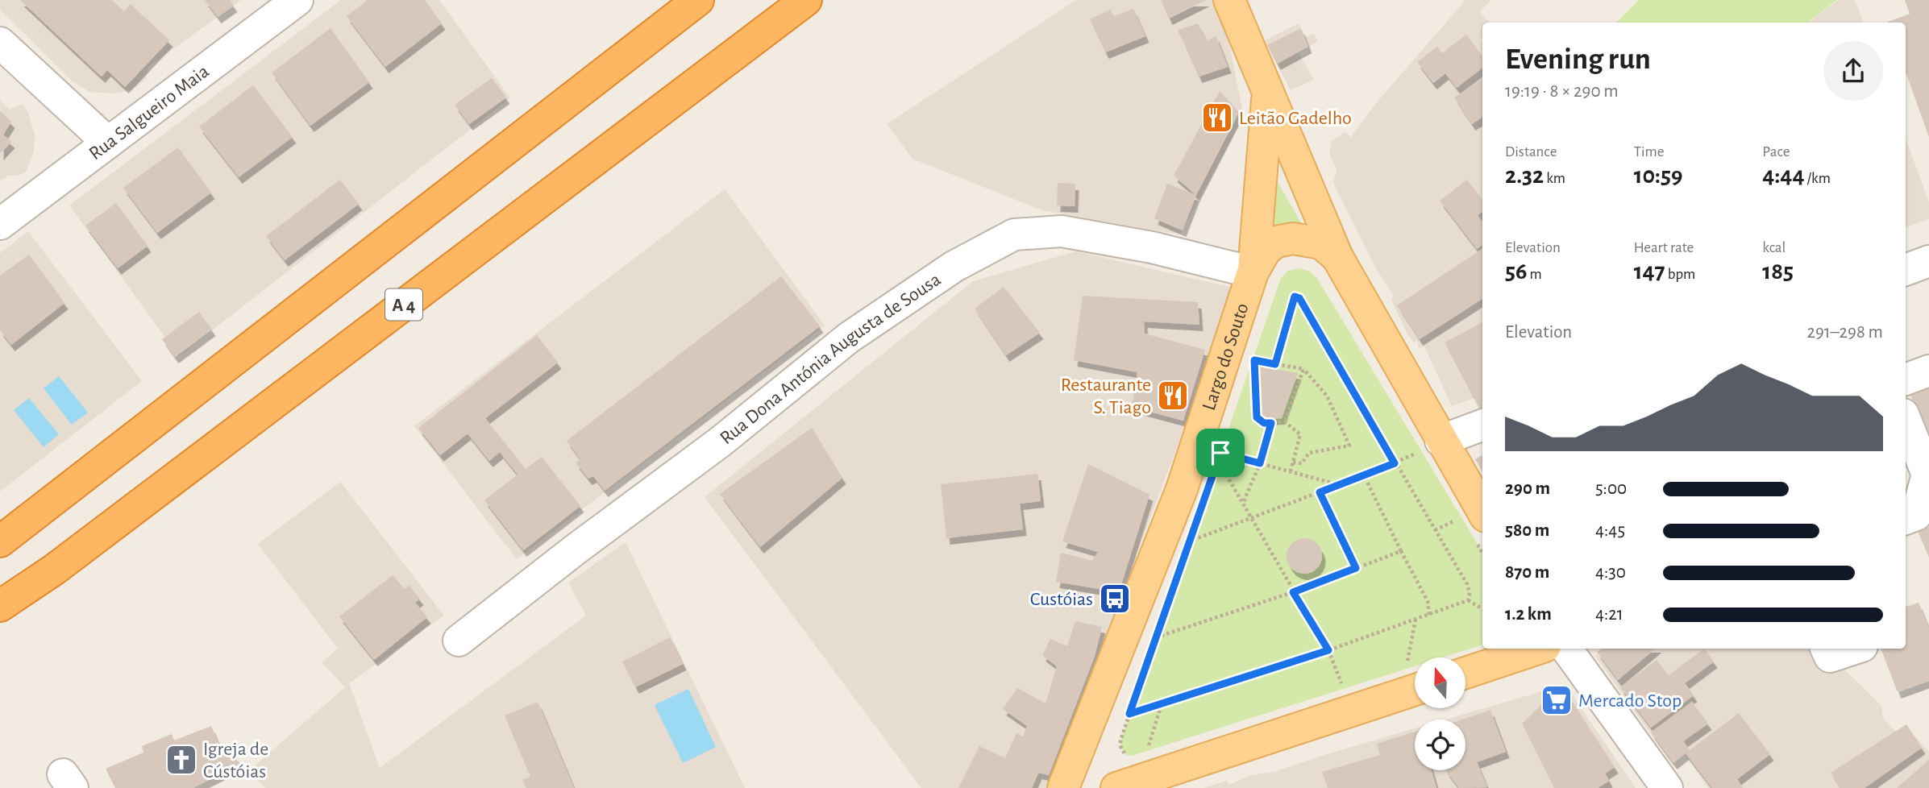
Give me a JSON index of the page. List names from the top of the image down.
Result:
{
  "streets": {
    "highway": ["A 4"],
    "main road": ["Largo do Souto"],
    "street": ["Rua Salgueiro Maia", "Rua Dona Antónia Augusta de Sousa"]
  },
  "crossings": [
    ["Largo do Souto", "Rua Dona Antónia Augusta de Sousa"]
  ],
  "places": {
    "restaurant": ["Leitão Gadelho", "Restaurante S. Tiago"],
    "bus stop": ["Custóias"],
    "supermarket": ["Mercado Stop"],
    "church": ["Igreja de Cústóias"]
  },
  "north": "top",
  "page": {
    "heading": ["Evening run", "19:19 · 8 × 290 m"],
    "stats": [
      ["Distance", "2.32 km"],
      ["Time", "10:59"],
      ["Pace", "4:44 /km"],
      ["Elevation", "56 m"],
      ["Heart rate", "147 bpm"],
      ["kcal", "185"]
    ],
    "chart": ["Elevation", "291–298 m"],
    "list": [
      {
        "name": "290 m",
        "note": "5:00"
      },
      {
        "name": "580 m",
        "note": "4:45"
      },
      {
        "name": "870 m",
        "note": "4:30"
      },
      {
        "name": "1.2 km",
        "note": "4:21"
      }
    ]
  }
}
